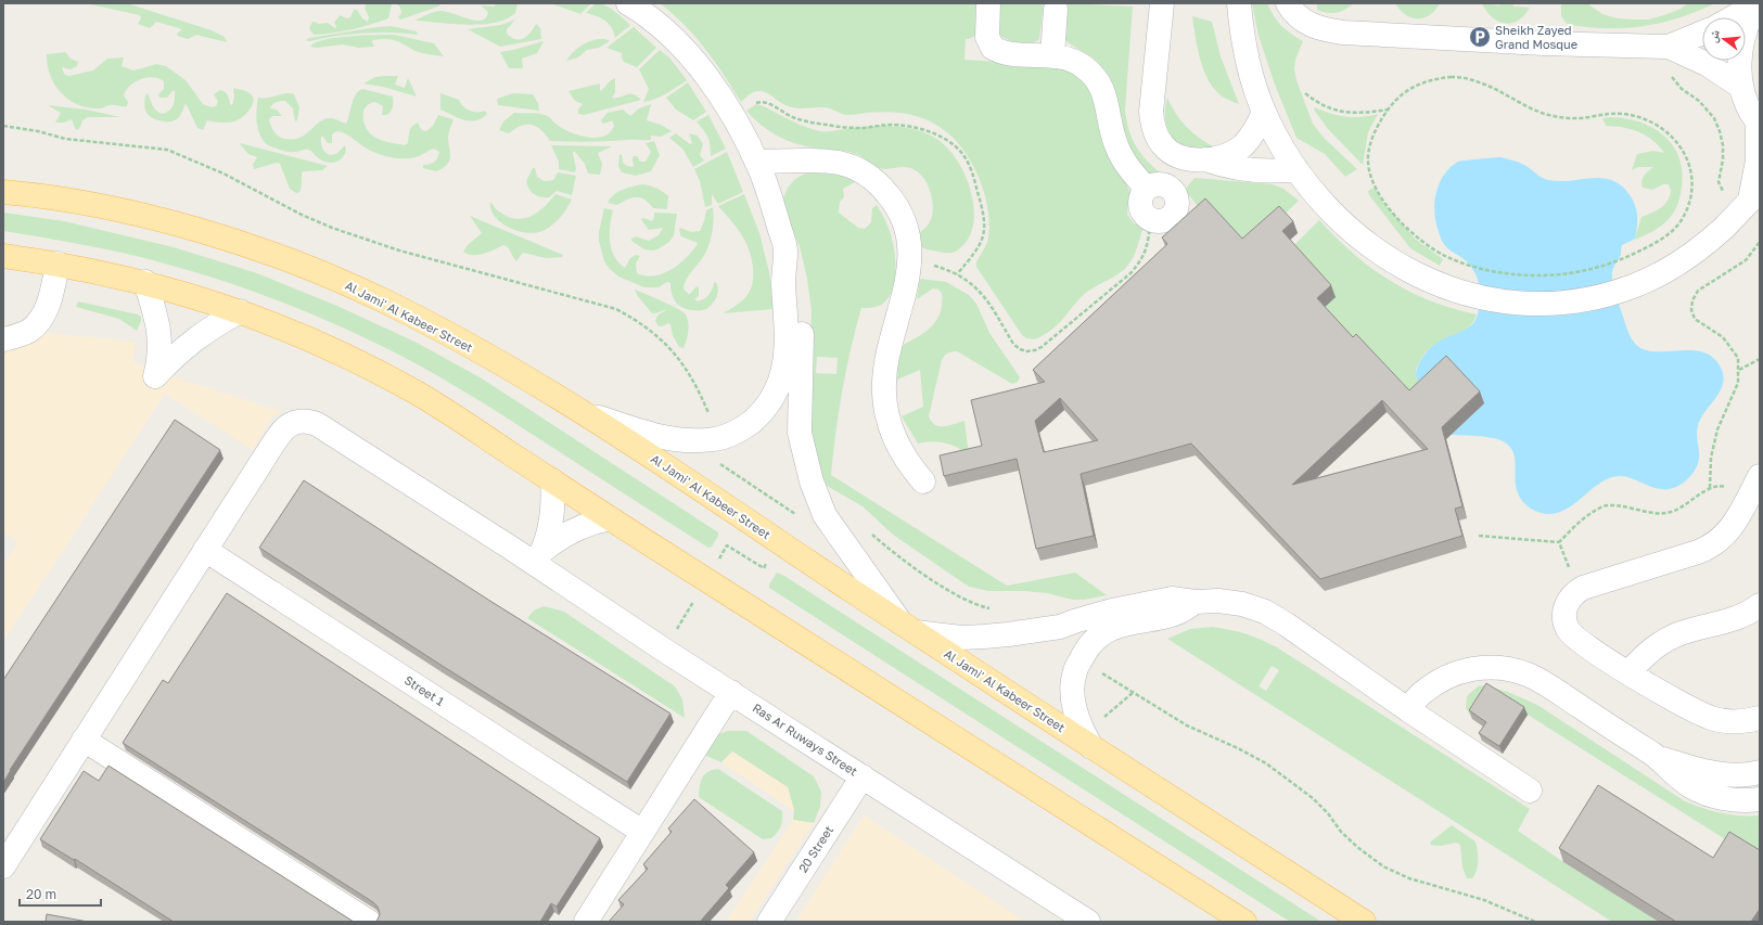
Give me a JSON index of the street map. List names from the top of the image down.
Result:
{
  "streets": {
    "main road": ["Al Jami' Al Kabeer Street"],
    "street": ["Street 1", "Ras Ar Ruways Street", "20 Street"]
  },
  "crossings": [
    ["Street 1", "Ras Ar Ruways Street"],
    ["Ras Ar Ruways Street", "20 Street"]
  ],
  "places": {
    "parking": ["Sheikh Zayed Grand Mosque"]
  },
  "scale_bar": "20 m",
  "north": "left"
}
